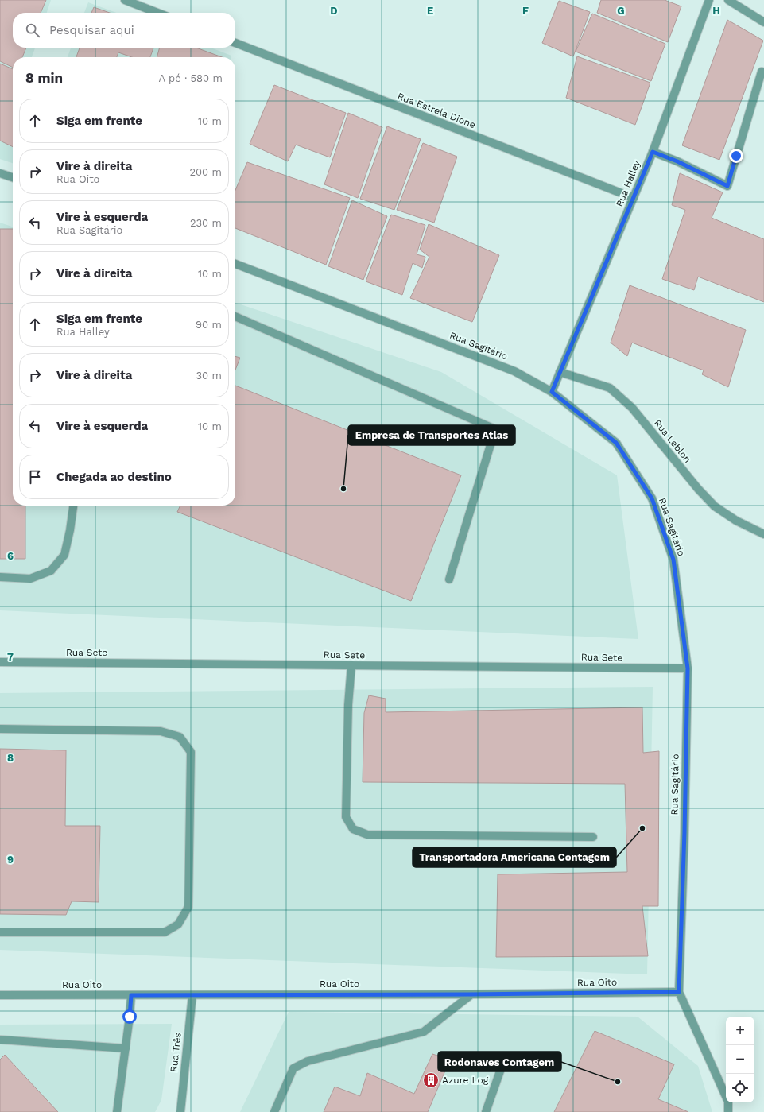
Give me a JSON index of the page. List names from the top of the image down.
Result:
{
  "streets": {
    "street": [
      "Rua Estrela Dione",
      "Rua Halley",
      "Rua Sagitário",
      "Rua Leblon",
      "Rua Sete",
      "Rua Oito",
      "Rua Três"
    ]
  },
  "crossings": [
    ["Rua Estrela Dione", "Rua Halley"],
    ["Rua Halley", "Rua Sagitário"],
    ["Rua Halley", "Rua Leblon"],
    ["Rua Sagitário", "Rua Sete"],
    ["Rua Sagitário", "Rua Oito"],
    ["Rua Oito", "Rua Três"]
  ],
  "places": {
    "other": ["Empresa de Transportes Atlas", "Transportadora Americana Contagem", "Rodonaves Contagem"],
    "building": ["Azure Log"]
  },
  "page": {
    "search": "Pesquisar aqui",
    "heading": ["8 min", "A pé · 580 m"],
    "list": [
      ["Siga em frente", "10 m"],
      ["Vire à direita", "Rua Oito", "200 m"],
      ["Vire à esquerda", "Rua Sagitário", "230 m"],
      ["Vire à direita", "10 m"],
      ["Siga em frente", "Rua Halley", "90 m"],
      ["Vire à direita", "30 m"],
      ["Vire à esquerda", "10 m"],
      "Chegada ao destino"
    ],
    "map_buttons": ["+", "−"]
  },
  "grid": {
    "columns": [
      "D",
      "E",
      "F",
      "G",
      "H"
    ],
    "rows": [
      "6",
      "7",
      "8",
      "9"
    ]
  }
}
